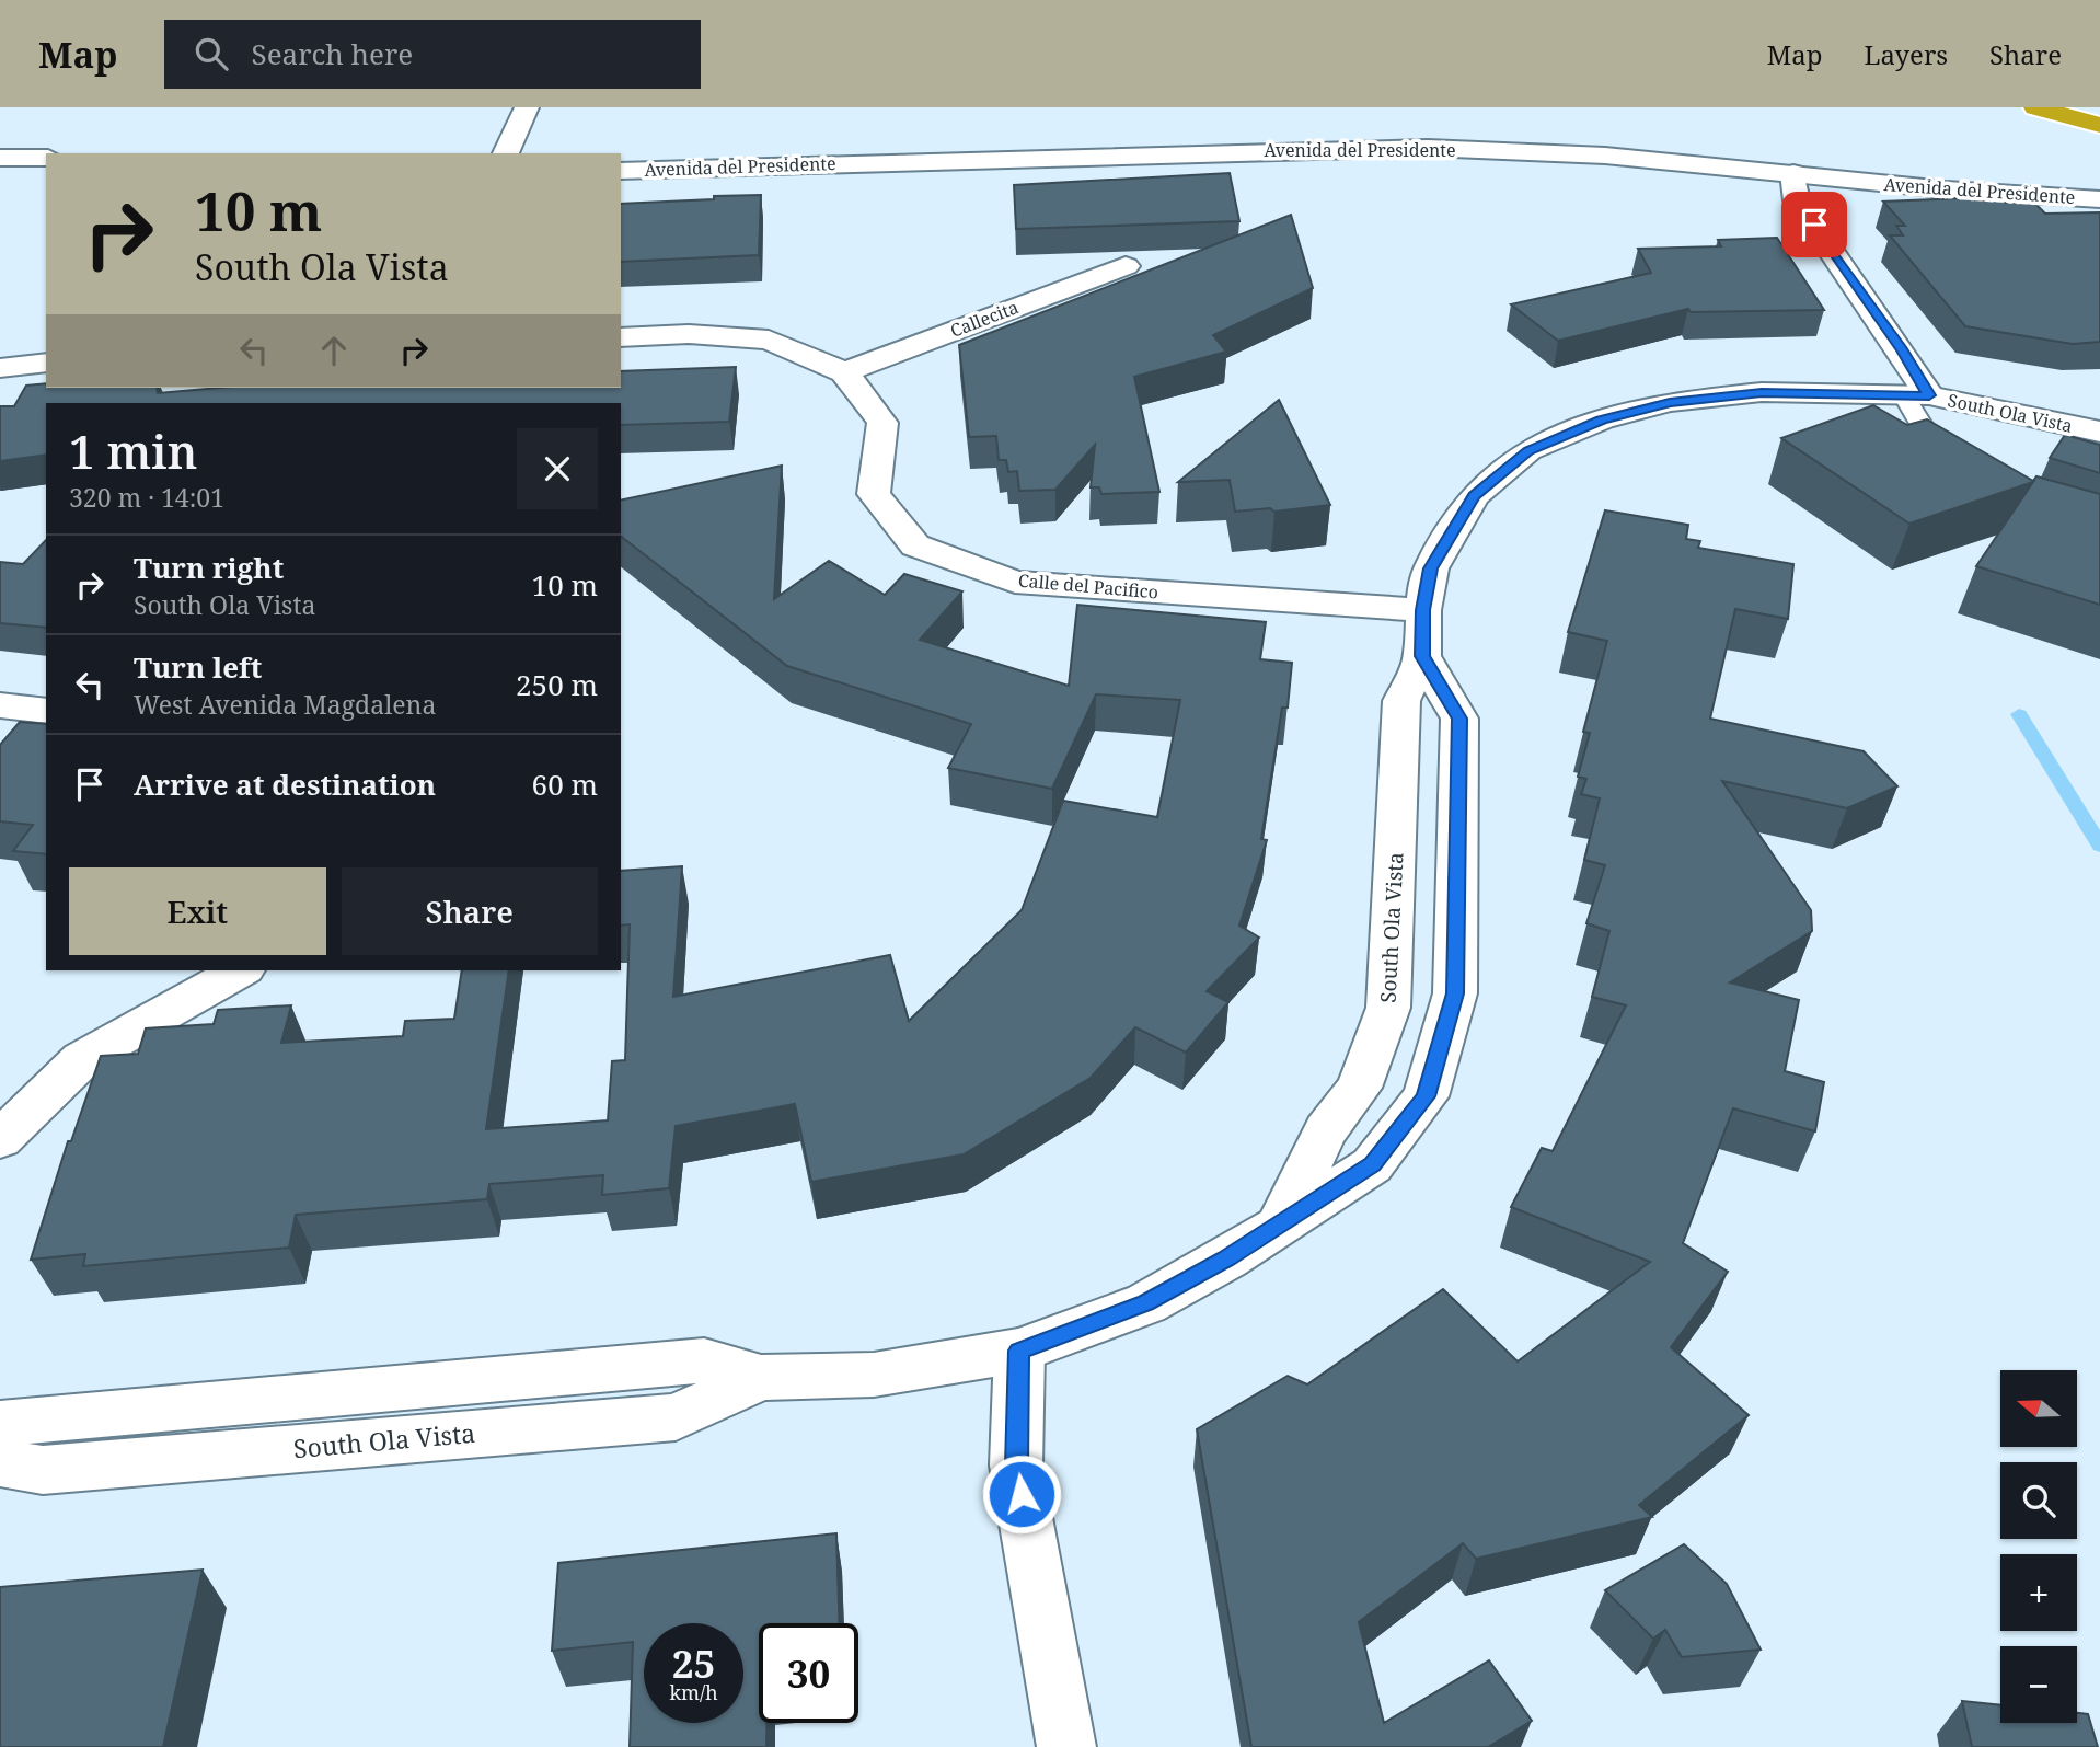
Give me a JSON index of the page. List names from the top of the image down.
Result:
{
  "streets": {
    "main road": [
      "Avenida del Presidente",
      "Callecita",
      "South Ola Vista",
      "Calle del Pacifico"
    ]
  },
  "crossings": [
    ["Callecita", "Calle del Pacifico"],
    ["South Ola Vista", "Calle del Pacifico"]
  ],
  "north": "left",
  "page": {
    "header": "Map",
    "search": "Search here",
    "nav": ["Map", "Layers", "Share"],
    "turn": ["10 m", "South Ola Vista"],
    "heading": ["1 min", "320 m · 14:01"],
    "list": [
      {
        "name": "Turn right",
        "note": "South Ola Vista",
        "value": "10 m"
      },
      {
        "name": "Turn left",
        "note": "West Avenida Magdalena",
        "value": "250 m"
      },
      {
        "name": "Arrive at destination",
        "value": "60 m"
      }
    ],
    "buttons": ["Exit", "Share"],
    "map_buttons": ["+", "−"],
    "speed": "25 km/h",
    "limit": "30"
  }
}
